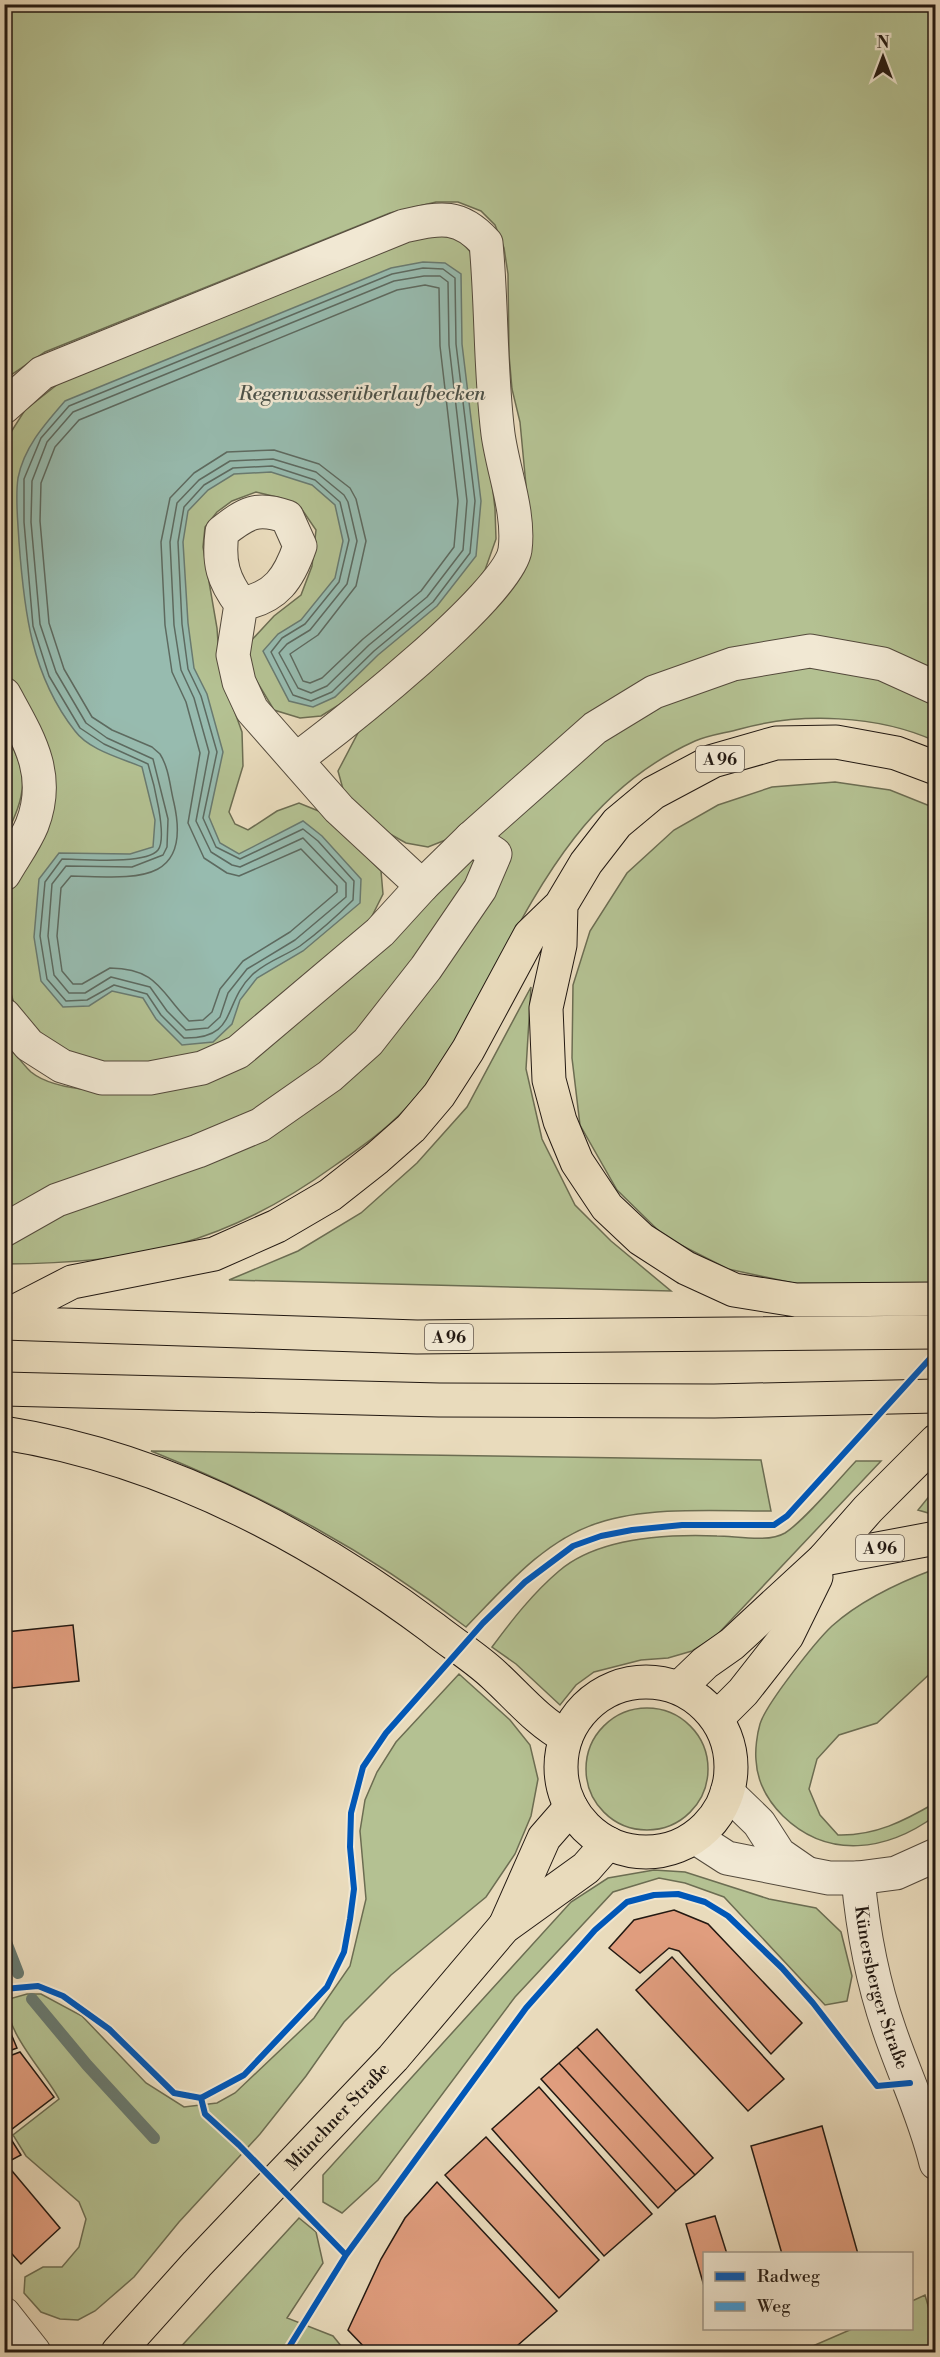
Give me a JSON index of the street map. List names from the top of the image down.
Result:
{
  "streets": {
    "main road": ["A 96", "Münchner Straße"],
    "street": ["Künersberger Straße"]
  },
  "crossings": [
    ["Künersberger Straße", "Münchner Straße"]
  ],
  "water": ["Regenwasserüberlaufbecken"],
  "legend": ["Radweg", "Weg"],
  "north": "top"
}
